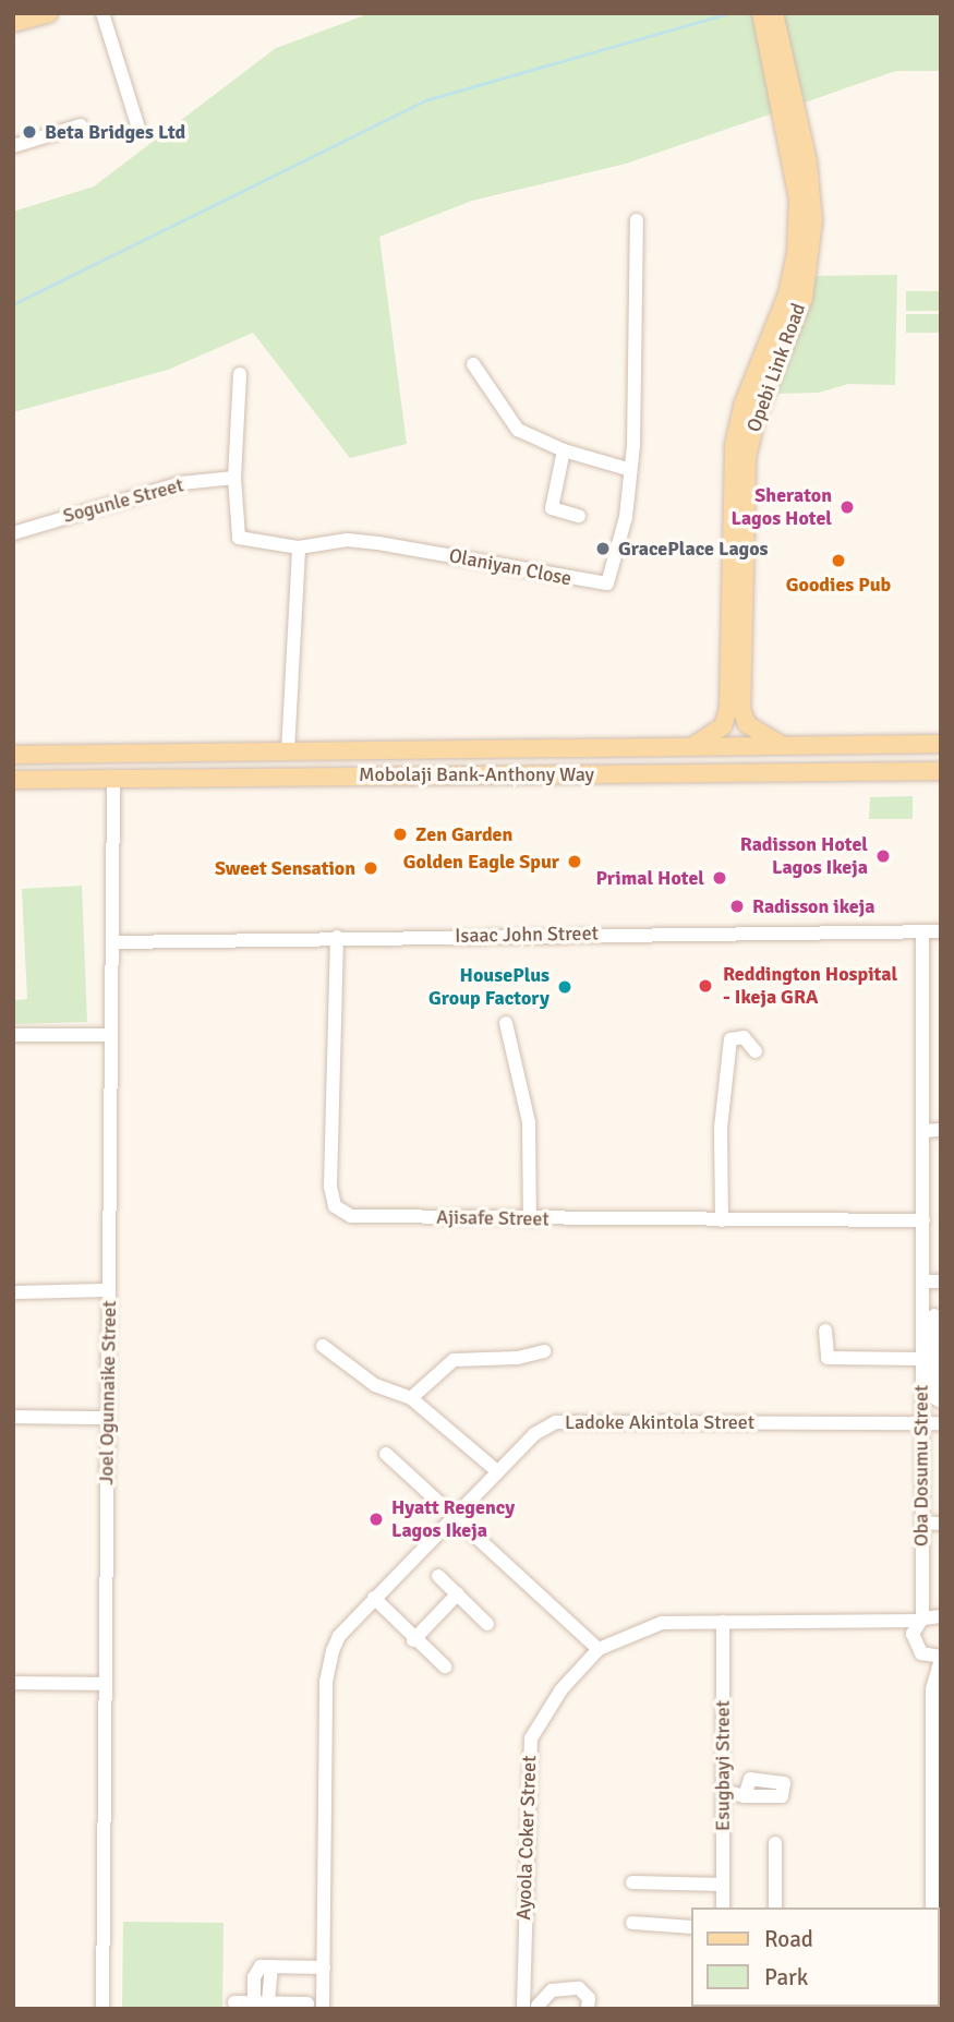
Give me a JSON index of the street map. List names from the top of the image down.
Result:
{
  "streets": {
    "main road": ["Opebi Link Road", "Mobolaji Bank-Anthony Way"],
    "street": [
      "Sogunle Street",
      "Olaniyan Close",
      "Isaac John Street",
      "Ajisafe Street",
      "Joel Ogunnaike Street",
      "Ladoke Akintola Street",
      "Oba Dosumu Street",
      "Esugbayi Street",
      "Ayoola Coker Street"
    ]
  },
  "crossings": [
    ["Opebi Link Road", "Mobolaji Bank-Anthony Way"],
    ["Mobolaji Bank-Anthony Way", "Joel Ogunnaike Street"],
    ["Isaac John Street", "Ajisafe Street"],
    ["Isaac John Street", "Joel Ogunnaike Street"],
    ["Isaac John Street", "Oba Dosumu Street"],
    ["Ajisafe Street", "Oba Dosumu Street"],
    ["Ladoke Akintola Street", "Oba Dosumu Street"],
    ["Oba Dosumu Street", "Ayoola Coker Street"],
    ["Esugbayi Street", "Ayoola Coker Street"]
  ],
  "places": [
    "Beta Bridges Ltd",
    "Sheraton Lagos Hotel",
    "GracePlace Lagos",
    "Goodies Pub",
    "Zen Garden",
    "Radisson Hotel Lagos Ikeja",
    "Golden Eagle Spur",
    "Sweet Sensation",
    "Primal Hotel",
    "Radisson ikeja",
    "Reddington Hospital - Ikeja GRA",
    "HousePlus Group Factory",
    "Hyatt Regency Lagos Ikeja"
  ],
  "legend": ["Road", "Park"]
}
